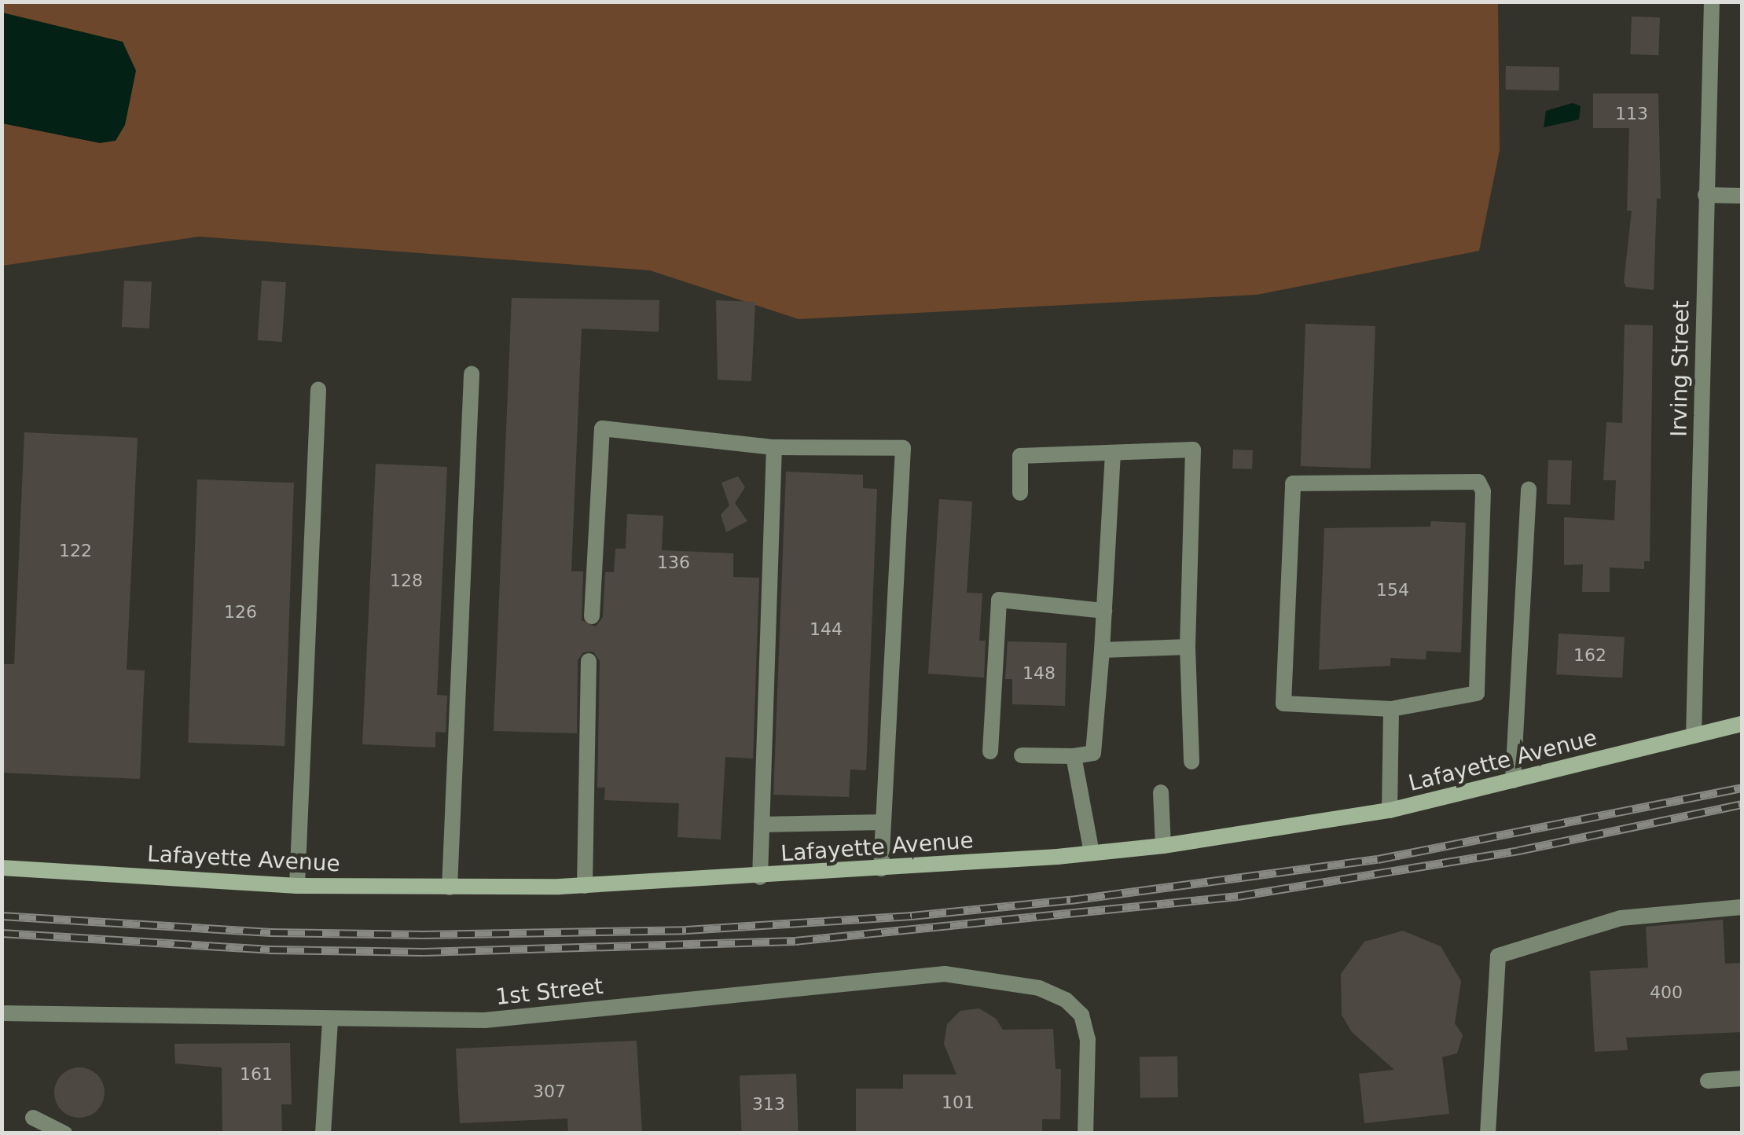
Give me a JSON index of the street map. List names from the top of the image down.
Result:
{
  "streets": {
    "street": ["Irving Street", "Lafayette Avenue", "1st Street"]
  },
  "crossings": [
    ["Irving Street", "Lafayette Avenue"]
  ],
  "house_numbers": [
    "113",
    "122",
    "136",
    "128",
    "154",
    "126",
    "144",
    "162",
    "148",
    "400",
    "161",
    "307",
    "101",
    "313"
  ]
}
